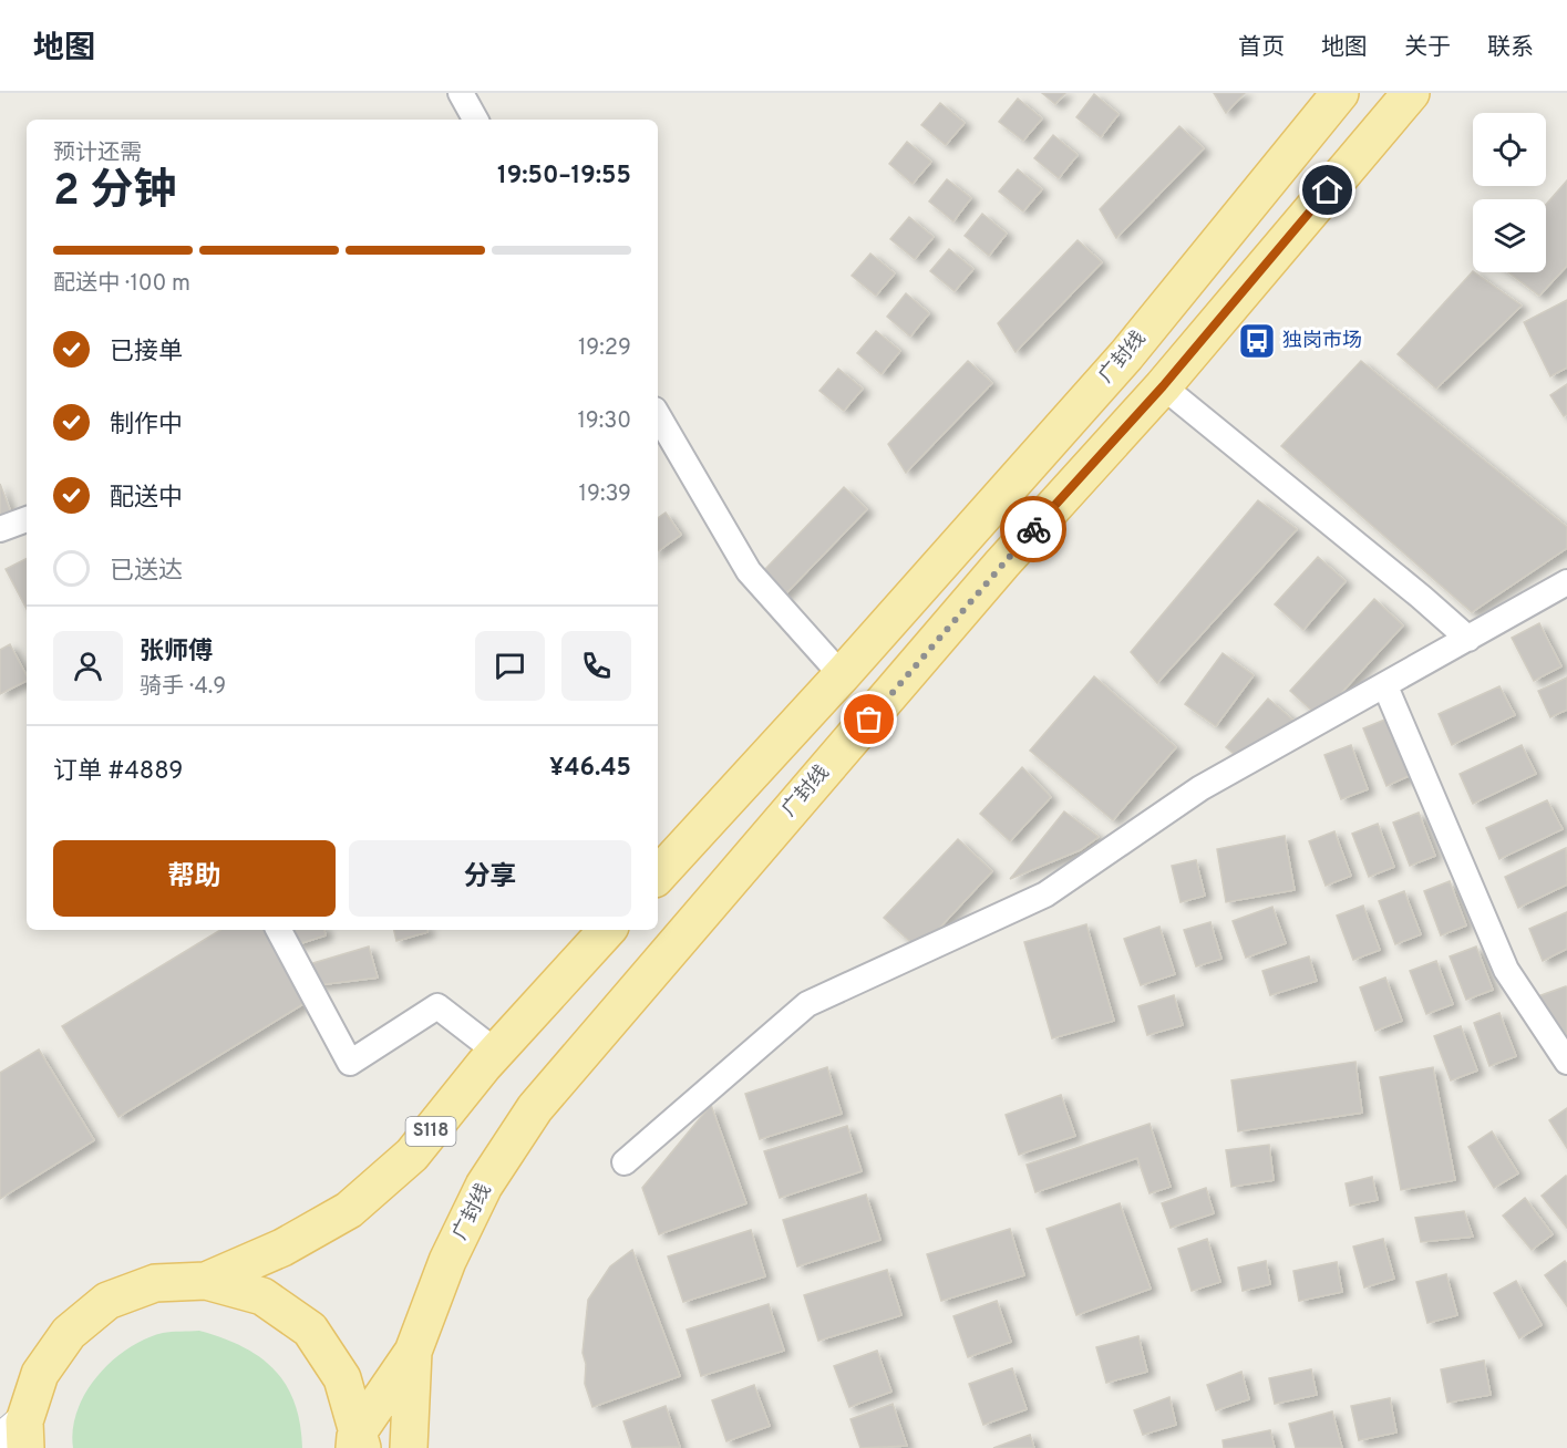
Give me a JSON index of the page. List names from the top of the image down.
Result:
{
  "streets": {
    "main road": ["广封线", "S118"]
  },
  "places": {
    "bus stop": ["独岗市场"]
  },
  "page": {
    "header": "地图",
    "nav": [
      "首页",
      "地图",
      "关于",
      "联系"
    ],
    "heading": ["2 分钟", "预计还需", "19:50–19:55"],
    "panel": [
      "张师傅",
      "骑手 · 4.9",
      "订单 #4889",
      "¥46.45"
    ],
    "bar": "配送中 · 100 m",
    "list": [
      ["已接单", "19:29"],
      ["制作中", "19:30"],
      ["配送中", "19:39"],
      "已送达"
    ],
    "buttons": ["帮助", "分享"]
  }
}
